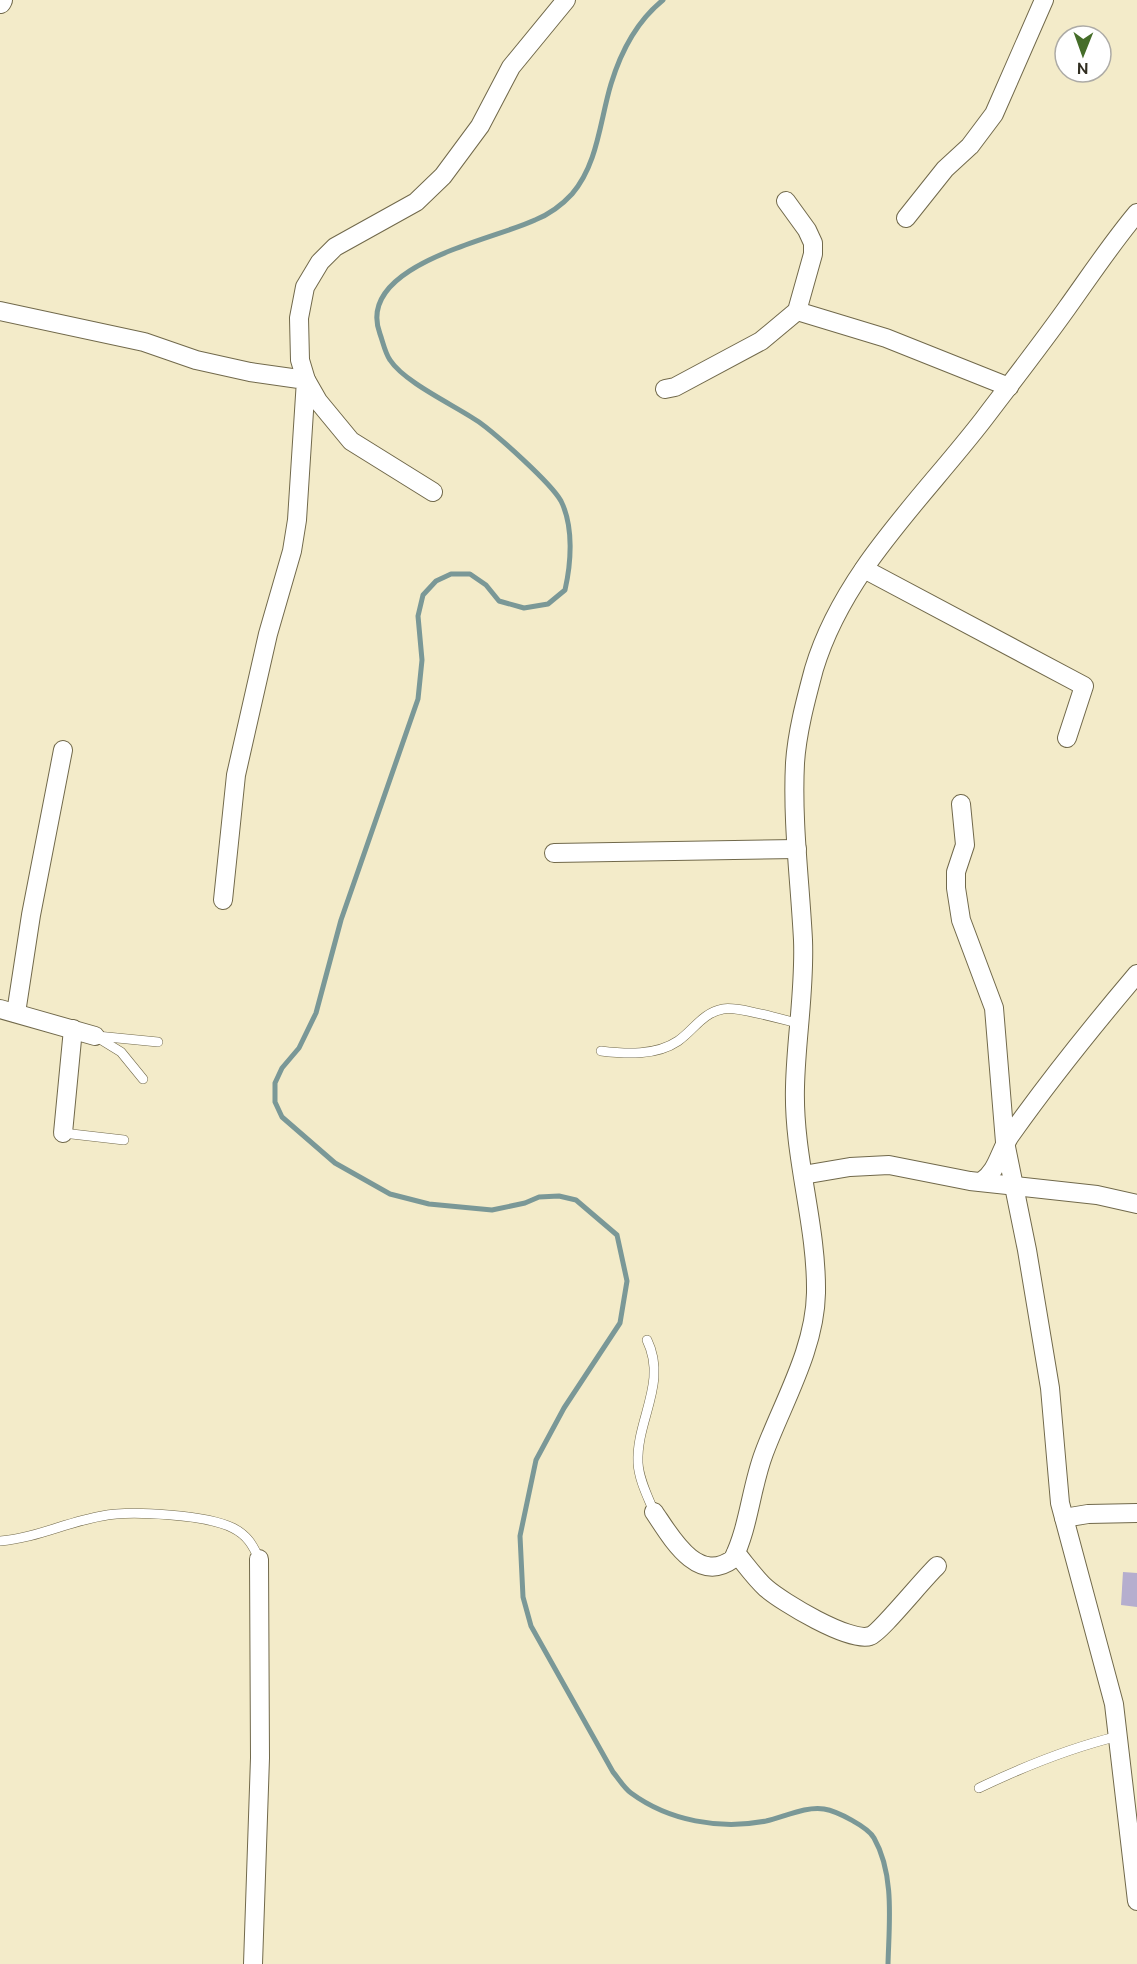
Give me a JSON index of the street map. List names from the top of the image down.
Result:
{
  "north": "bottom"
}
